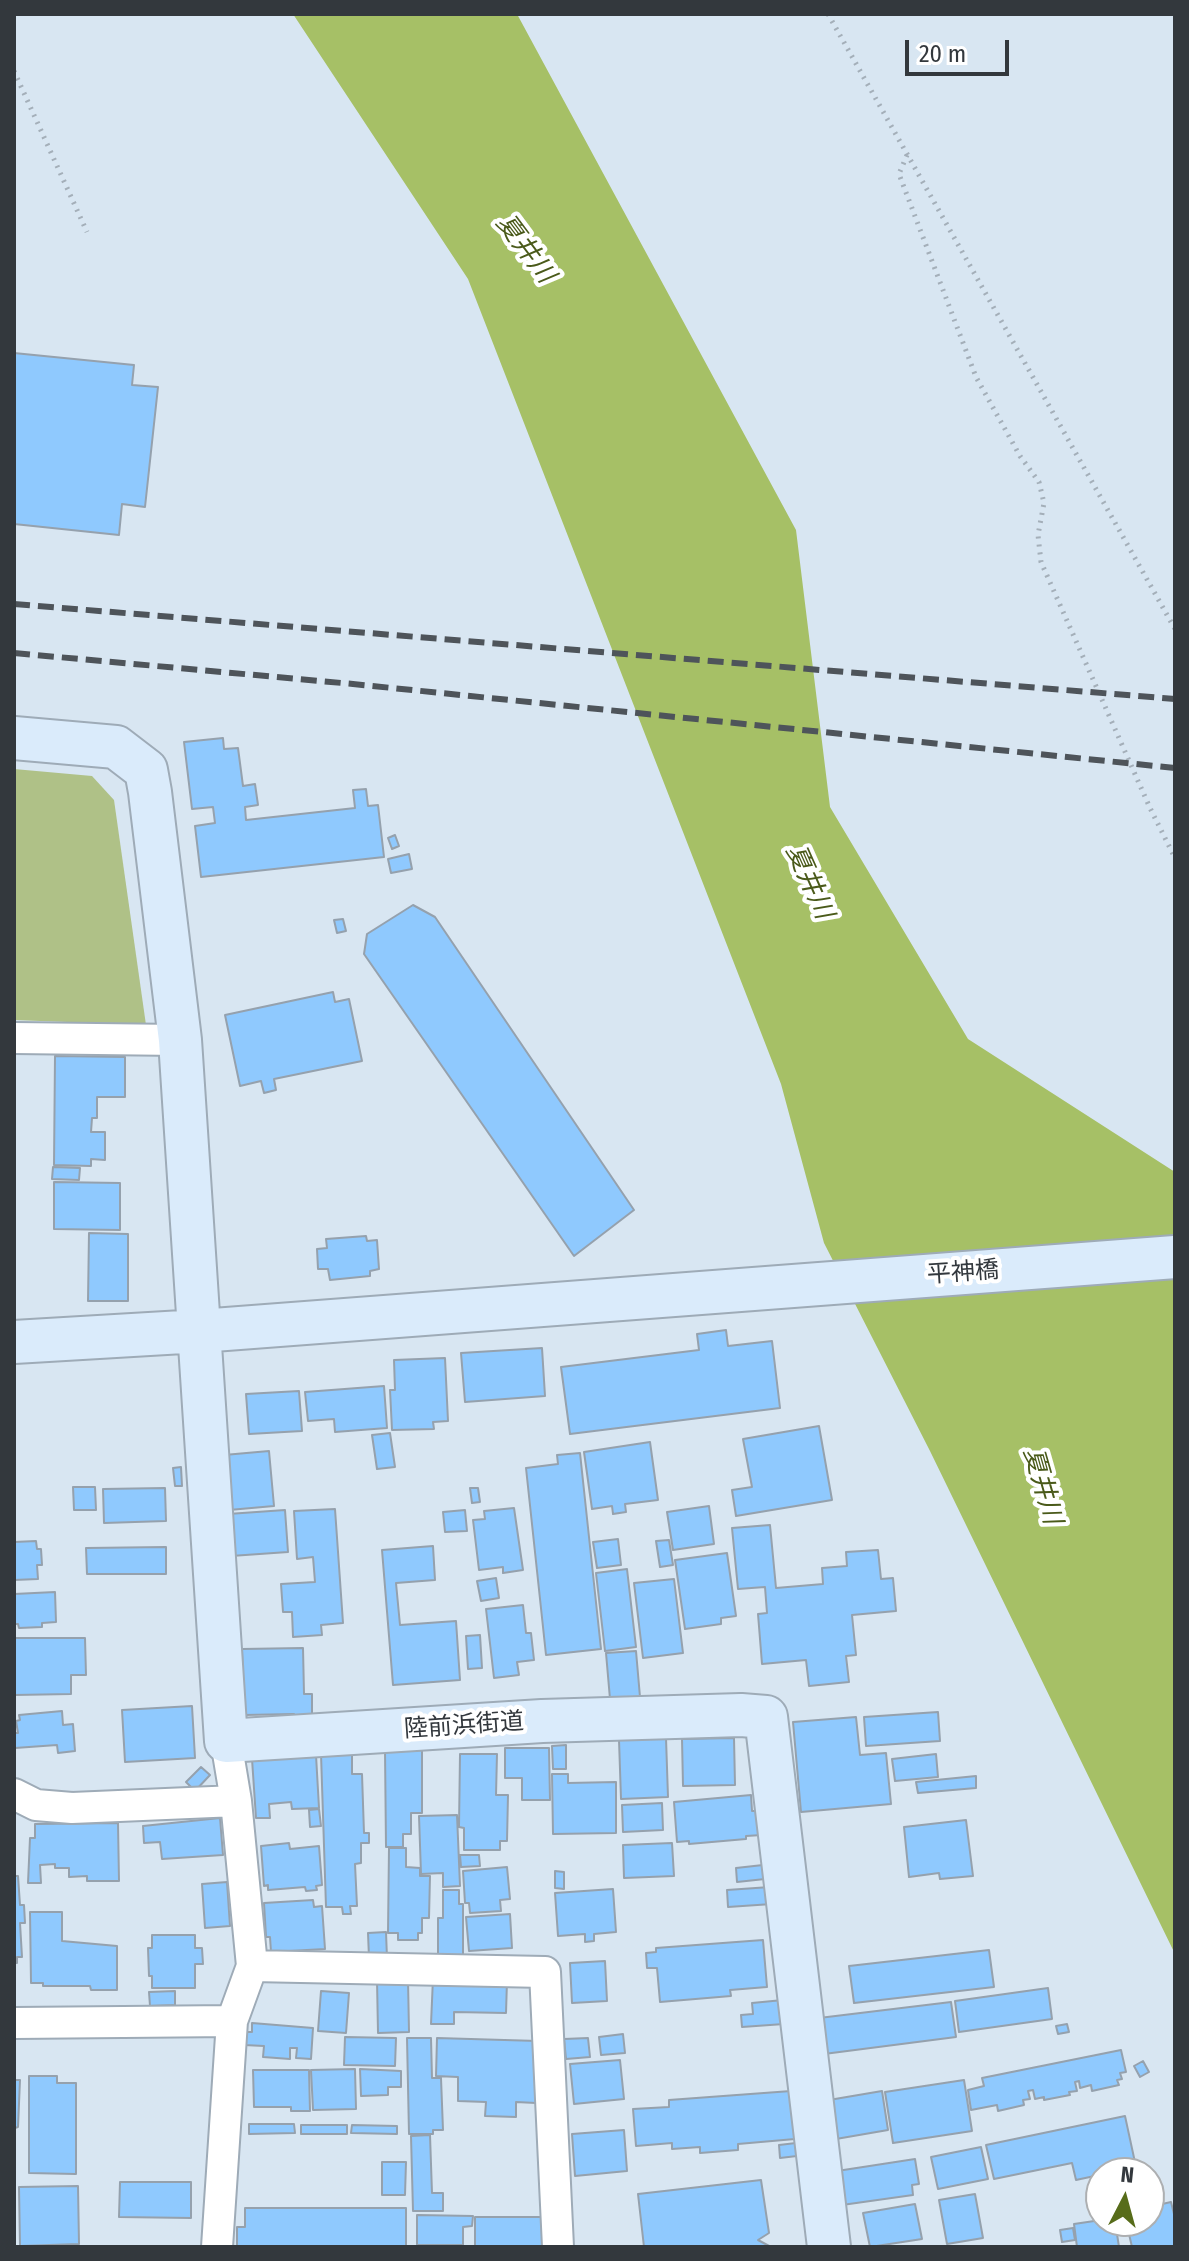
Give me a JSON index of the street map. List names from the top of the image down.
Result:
{
  "streets": {
    "street": ["平神橋", "陸前浜街道"]
  },
  "water": ["夏井川"],
  "scale_bar": "20 m",
  "north": "top"
}
